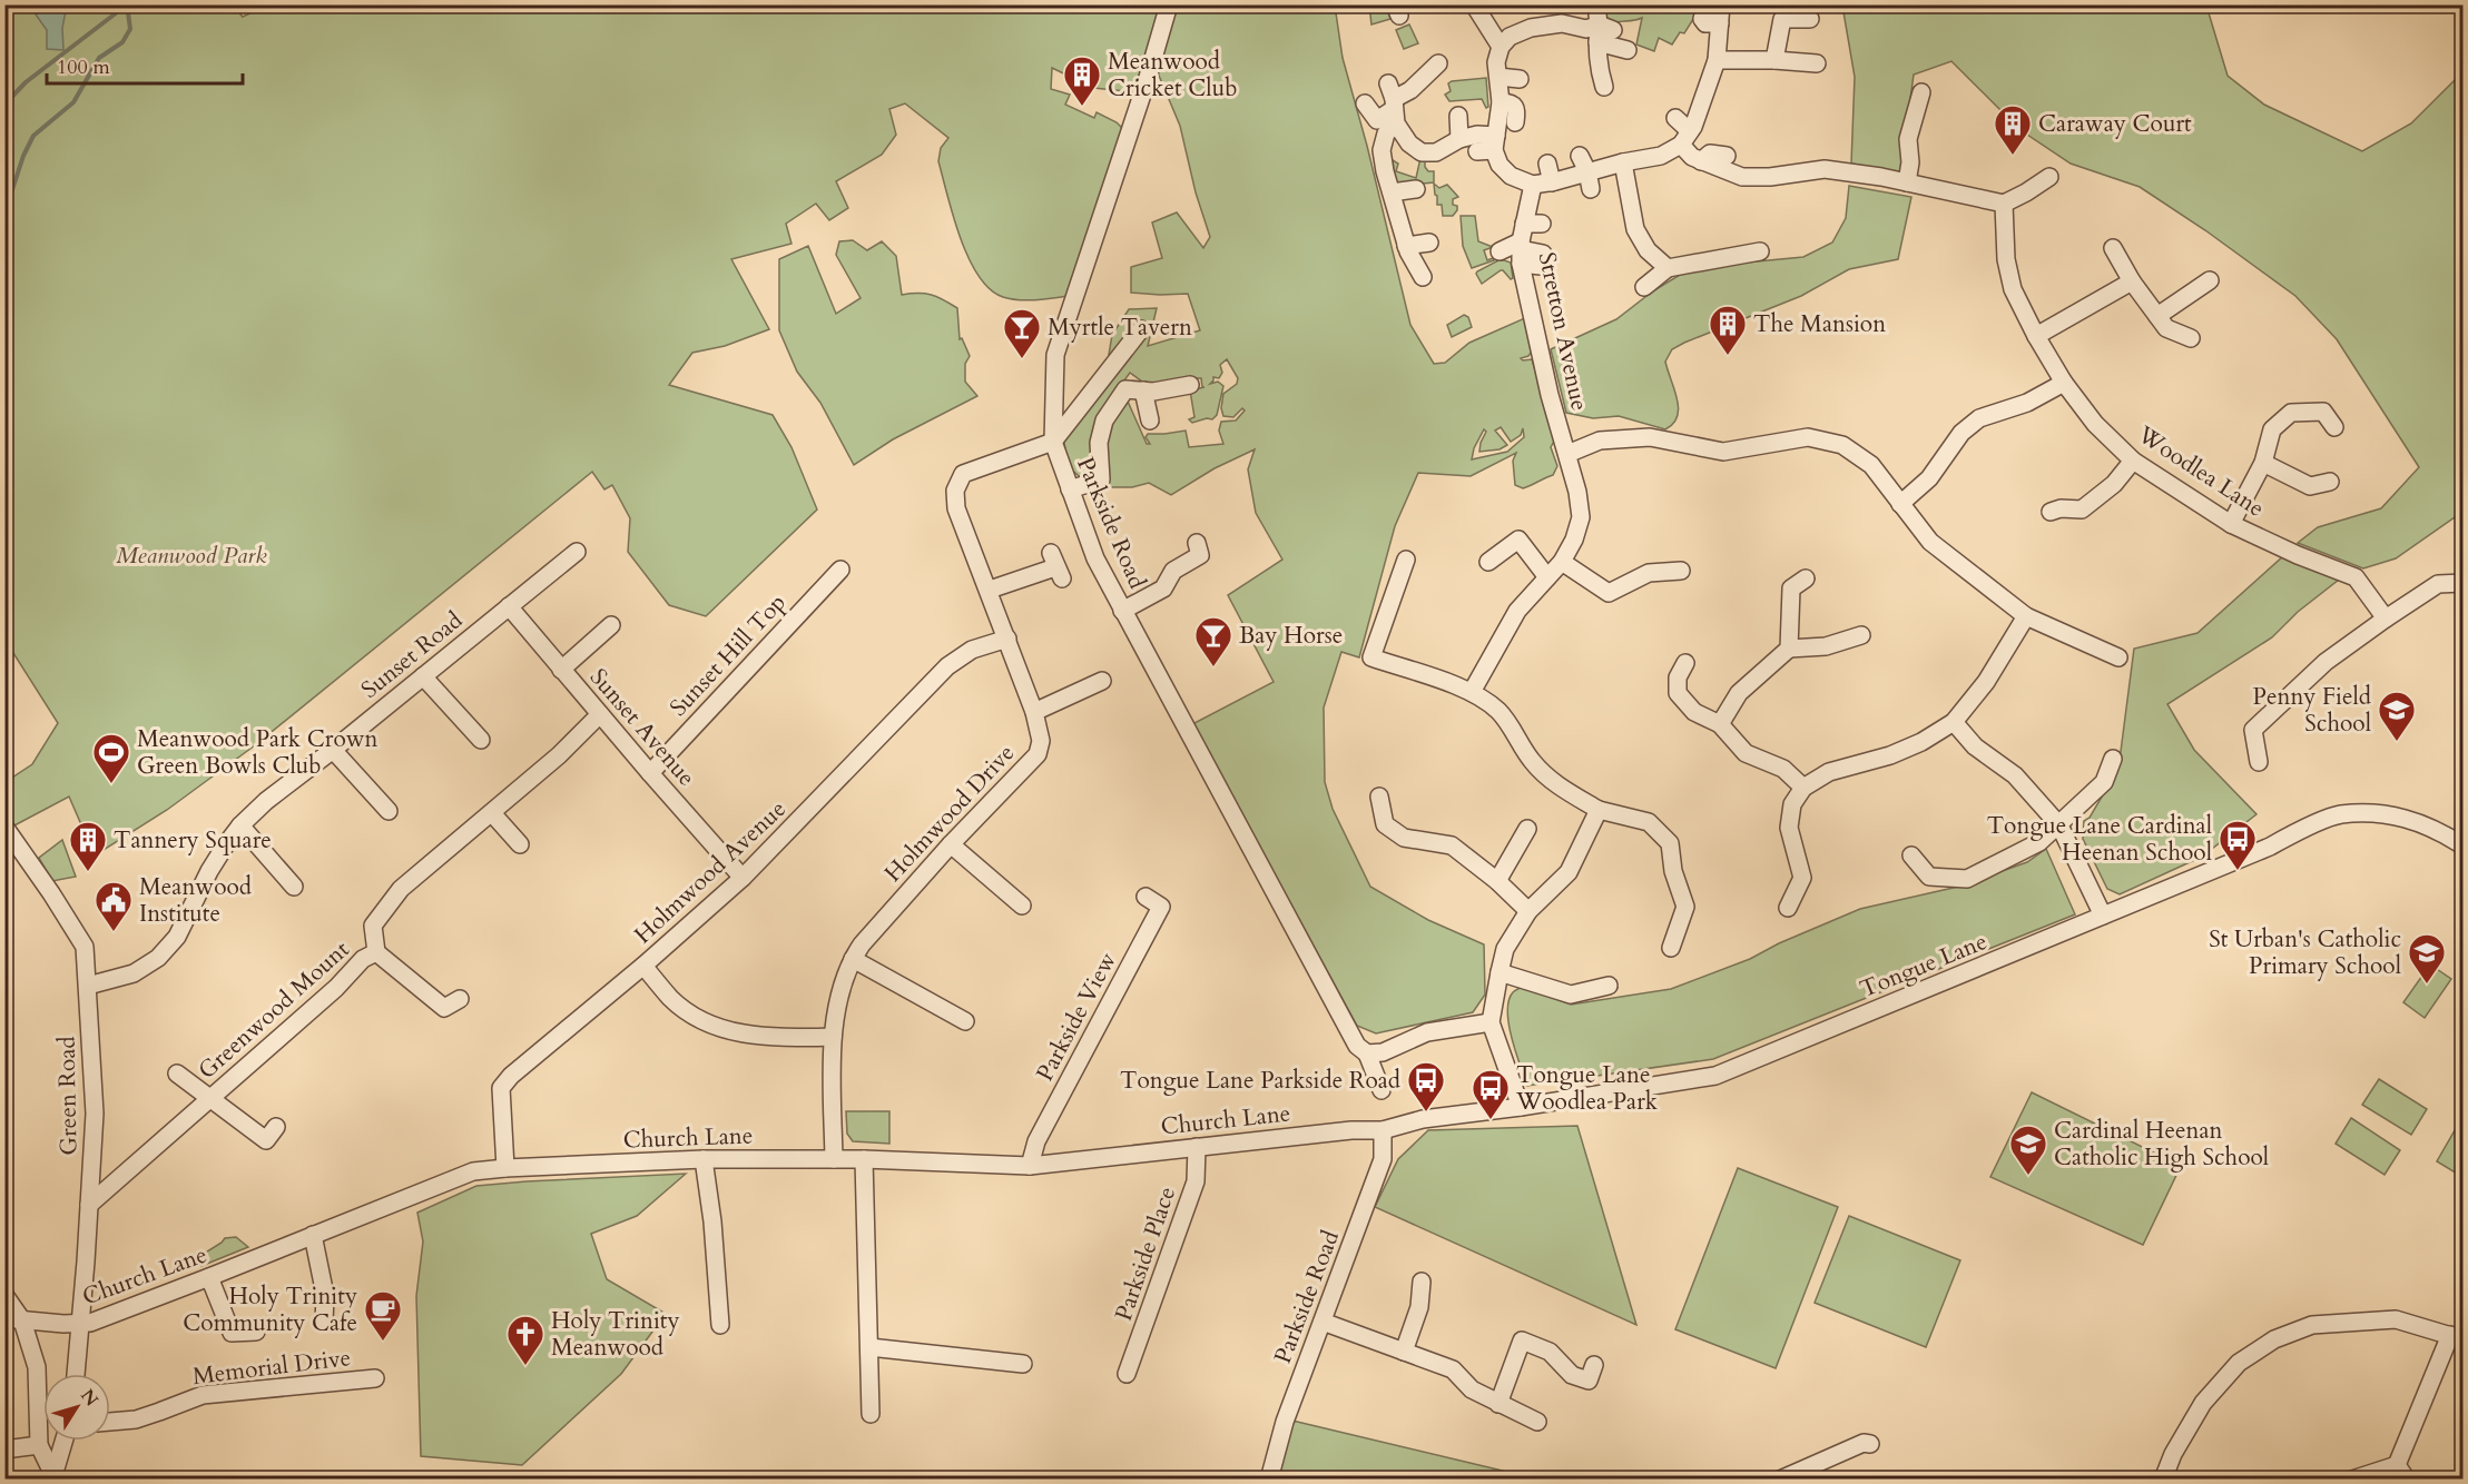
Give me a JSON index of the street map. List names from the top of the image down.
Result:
{
  "streets": {
    "street": [
      "Stretton Avenue",
      "Woodlea Lane",
      "Parkside Road",
      "Sunset Road",
      "Sunset Hill Top",
      "Sunset Avenue",
      "Holmwood Drive",
      "Holmwood Avenue",
      "Tongue Lane",
      "Greenwood Mount",
      "Parkside View",
      "Green Road",
      "Church Lane",
      "Parkside Place",
      "Memorial Drive"
    ]
  },
  "crossings": [
    ["Parkside Road", "Holmwood Drive"],
    ["Parkside Road", "Tongue Lane"],
    ["Parkside Road", "Church Lane"],
    ["Sunset Road", "Sunset Avenue"],
    ["Sunset Road", "Green Road"],
    ["Sunset Hill Top", "Sunset Avenue"],
    ["Sunset Avenue", "Holmwood Avenue"],
    ["Sunset Avenue", "Greenwood Mount"],
    ["Holmwood Drive", "Holmwood Avenue"],
    ["Holmwood Drive", "Church Lane"],
    ["Holmwood Avenue", "Church Lane"],
    ["Tongue Lane", "Church Lane"],
    ["Greenwood Mount", "Green Road"],
    ["Parkside View", "Church Lane"],
    ["Green Road", "Church Lane"],
    ["Church Lane", "Parkside Place"]
  ],
  "parks": ["Meanwood Park"],
  "places": {
    "building": [
      "Meanwood Cricket Club",
      "Caraway Court",
      "The Mansion",
      "Tannery Square"
    ],
    "bar": ["Myrtle Tavern", "Bay Horse"],
    "school or university": ["Penny Field School", "St Urban's Catholic Primary School", "Cardinal Heenan Catholic High School"],
    "sports": ["Meanwood Park Crown Green Bowls Club"],
    "bus stop": ["Tongue Lane Cardinal Heenan School", "Tongue Lane Parkside Road", "Tongue Lane Woodlea Park"],
    "public building": ["Meanwood Institute"],
    "cafe": ["Holy Trinity Community Cafe"],
    "church": ["Holy Trinity Meanwood"]
  },
  "scale_bar": "100 m",
  "north": "top right"
}
